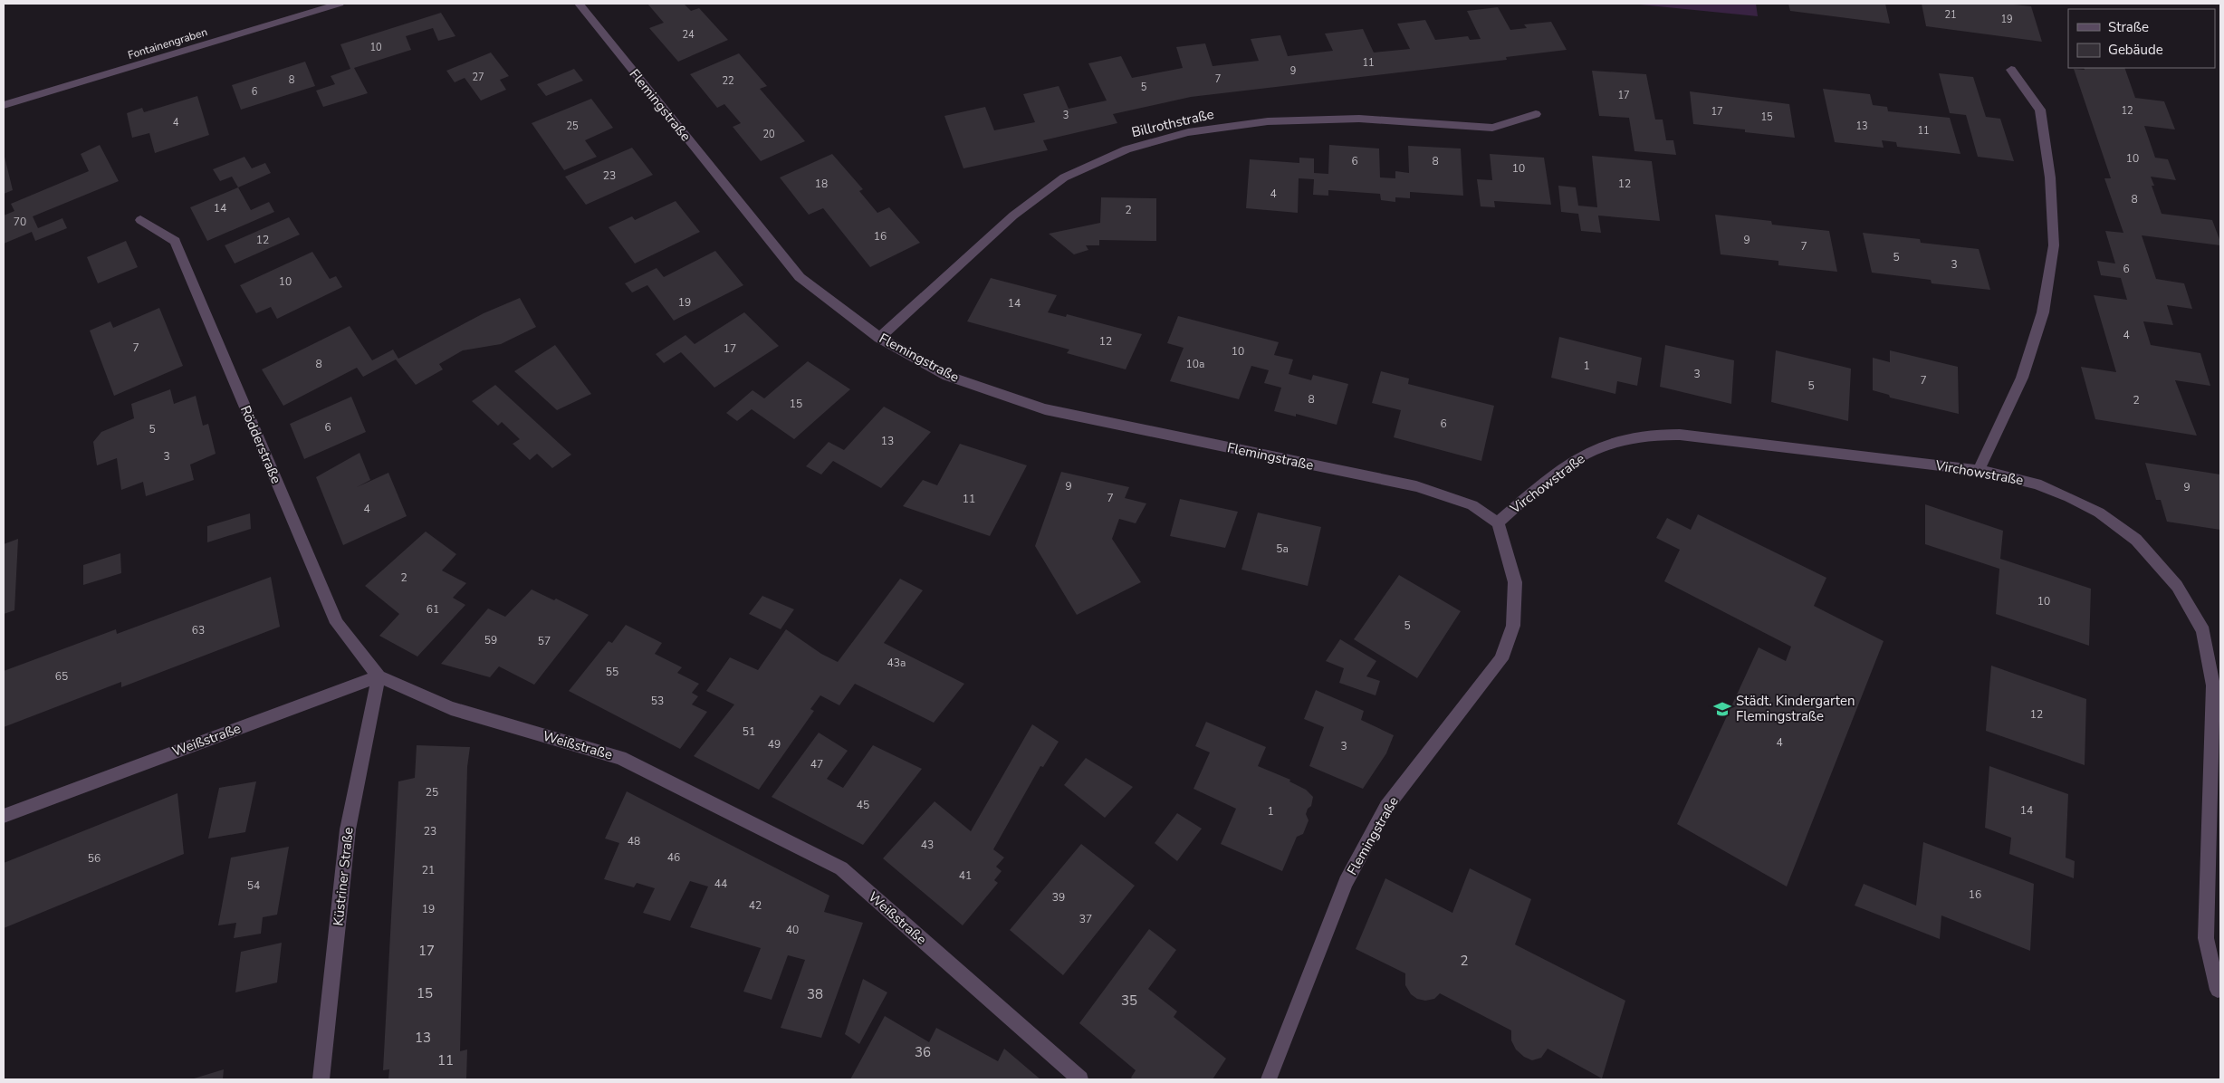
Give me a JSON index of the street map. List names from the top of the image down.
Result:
{
  "streets": {
    "street": [
      "Fontainengraben",
      "Flemingstraße",
      "Billrothstraße",
      "Rödderstraße",
      "Virchowstraße",
      "Weißstraße",
      "Küstriner Straße"
    ]
  },
  "crossings": [
    ["Flemingstraße", "Billrothstraße"],
    ["Flemingstraße", "Virchowstraße"],
    ["Rödderstraße", "Weißstraße"],
    ["Rödderstraße", "Küstriner Straße"],
    ["Weißstraße", "Küstriner Straße"]
  ],
  "places": {
    "school or university": ["Städt. Kindergarten Flemingstraße"]
  },
  "house_numbers": [
    "21",
    "19",
    "24",
    "10",
    "11",
    "9",
    "27",
    "7",
    "8",
    "22",
    "5",
    "6",
    "17",
    "12",
    "17",
    "3",
    "15",
    "4",
    "25",
    "13",
    "11",
    "20",
    "10",
    "6",
    "8",
    "10",
    "23",
    "18",
    "12",
    "4",
    "8",
    "14",
    "2",
    "70",
    "16",
    "12",
    "9",
    "7",
    "5",
    "3",
    "6",
    "10",
    "19",
    "14",
    "4",
    "12",
    "7",
    "17",
    "10",
    "8",
    "10a",
    "1",
    "3",
    "7",
    "5",
    "8",
    "2",
    "15",
    "6",
    "6",
    "5",
    "13",
    "3",
    "9",
    "9",
    "7",
    "11",
    "4",
    "5a",
    "2",
    "10",
    "61",
    "5",
    "63",
    "59",
    "57",
    "43a",
    "55",
    "65",
    "53",
    "12",
    "51",
    "4",
    "49",
    "3",
    "47",
    "25",
    "45",
    "14",
    "1",
    "23",
    "48",
    "43",
    "46",
    "56",
    "21",
    "41",
    "44",
    "54",
    "16",
    "39",
    "42",
    "19",
    "37",
    "40",
    "17",
    "2",
    "15",
    "38",
    "35",
    "13",
    "36",
    "11"
  ],
  "legend": ["Straße", "Gebäude"]
}
